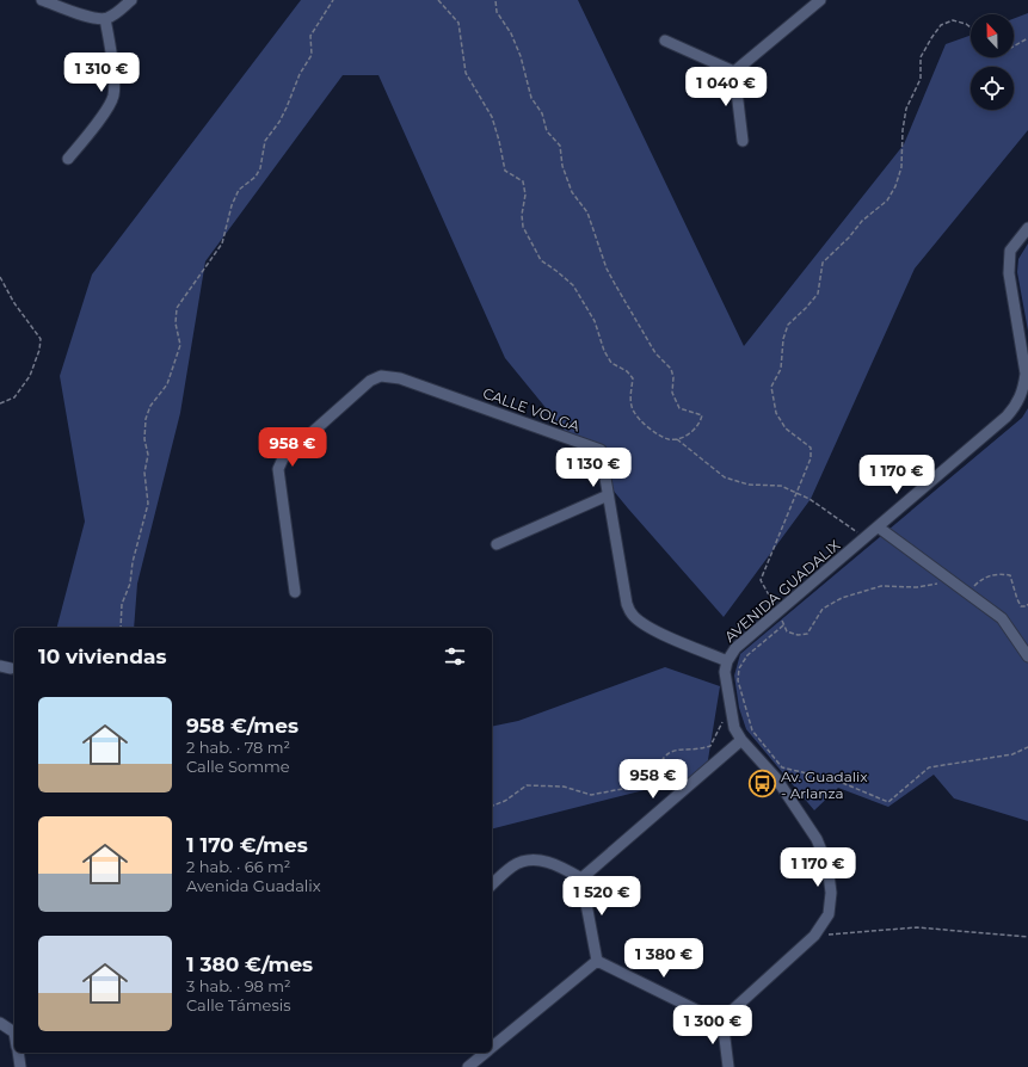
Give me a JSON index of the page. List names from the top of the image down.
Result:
{
  "streets": {
    "street": ["CALLE VOLGA", "AVENIDA GUADALIX"]
  },
  "crossings": [
    ["CALLE VOLGA", "AVENIDA GUADALIX"]
  ],
  "places": {
    "bus stop": ["Av. Guadalix - Arlanza"]
  },
  "north": "top",
  "page": {
    "price": [
      "1 310 €",
      "1 040 €",
      "958 €",
      "1 130 €",
      "1 170 €",
      "958 €",
      "1 170 €",
      "1 520 €",
      "1 380 €",
      "1 300 €"
    ],
    "heading": "10 viviendas",
    "list": [
      {
        "name": "958 €/mes",
        "note": "2 hab. · 78 m² · Calle Somme"
      },
      {
        "name": "1 170 €/mes",
        "note": "2 hab. · 66 m² · Avenida Guadalix"
      },
      {
        "name": "1 380 €/mes",
        "note": "3 hab. · 98 m² · Calle Támesis"
      }
    ]
  }
}
